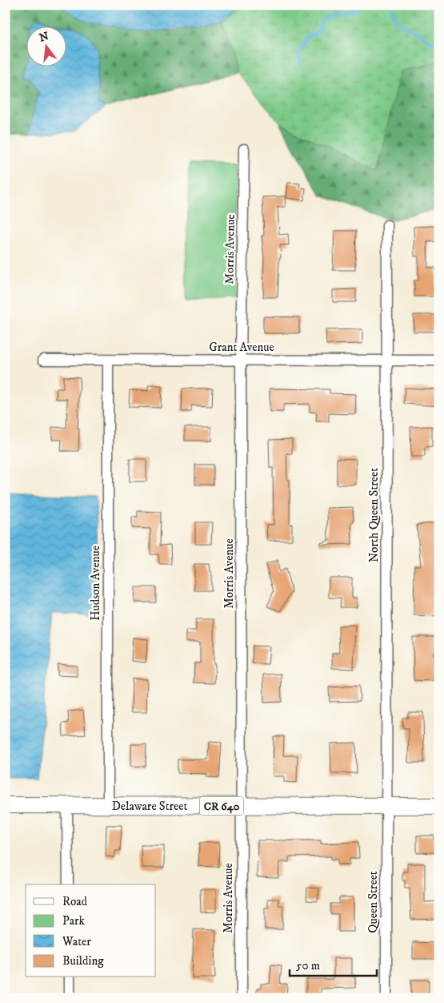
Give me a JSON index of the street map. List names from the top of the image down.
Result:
{
  "streets": {
    "main road": ["Delaware Street", "CR 640"],
    "street": [
      "Morris Avenue",
      "Grant Avenue",
      "North Queen Street",
      "Hudson Avenue",
      "Queen Street"
    ]
  },
  "crossings": [
    ["Morris Avenue", "Grant Avenue"],
    ["Morris Avenue", "Delaware Street"],
    ["Grant Avenue", "North Queen Street"],
    ["Grant Avenue", "Hudson Avenue"],
    ["North Queen Street", "Delaware Street"],
    ["North Queen Street", "Queen Street"],
    ["Hudson Avenue", "Delaware Street"],
    ["Delaware Street", "Queen Street"]
  ],
  "legend": [
    "Road",
    "Park",
    "Water",
    "Building"
  ],
  "scale_bar": "50 m",
  "north": "top"
}
